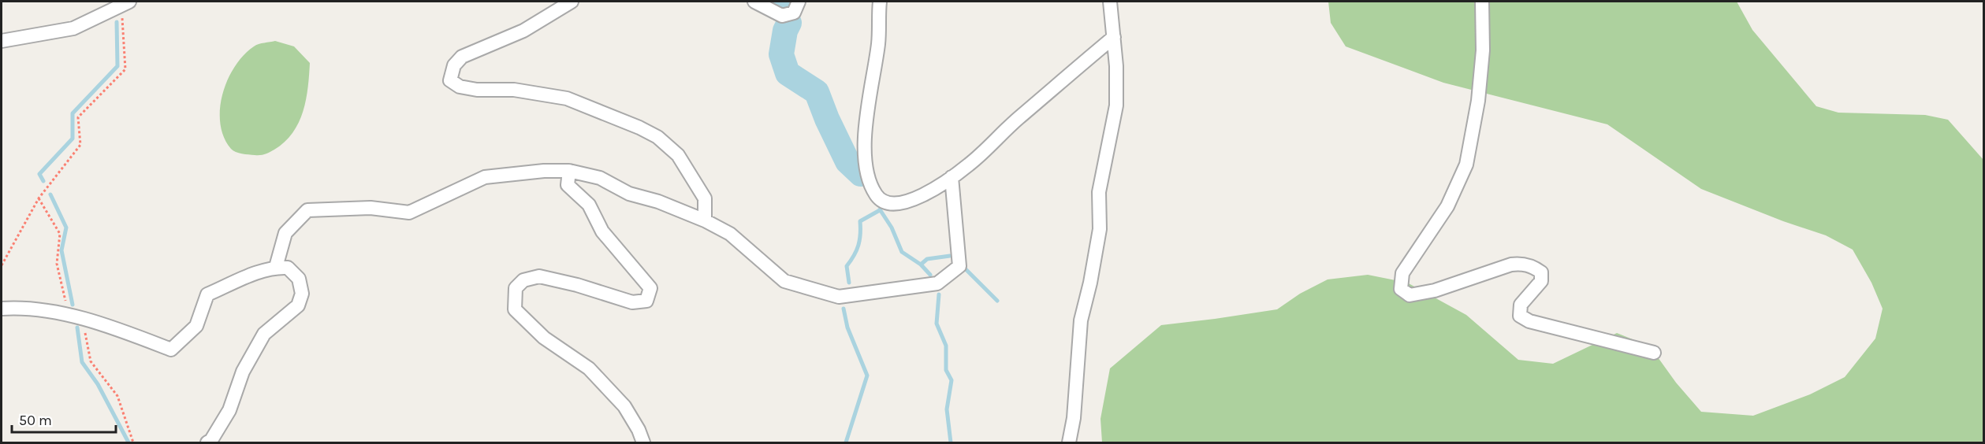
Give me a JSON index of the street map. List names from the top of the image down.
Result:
{
  "scale_bar": "50 m"
}
